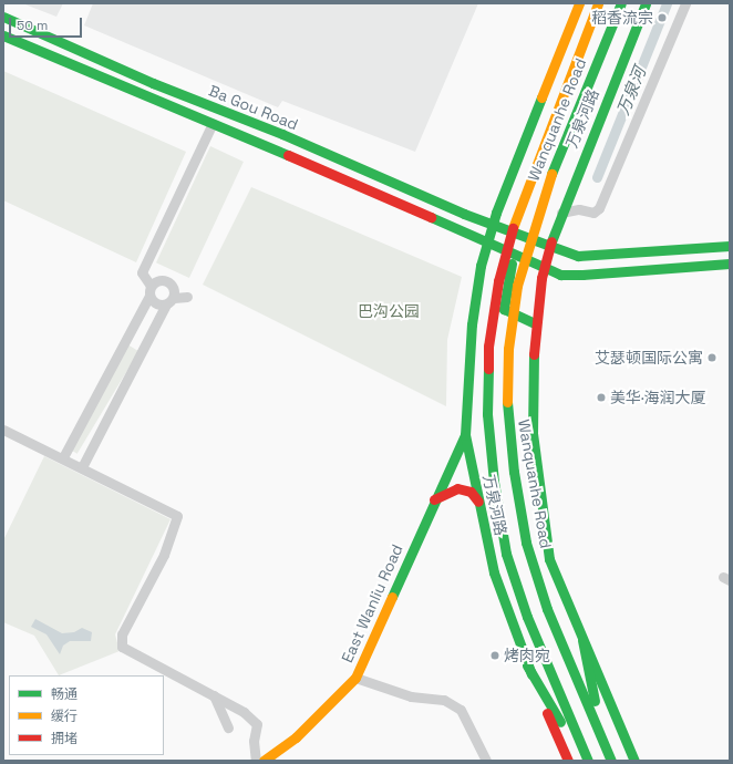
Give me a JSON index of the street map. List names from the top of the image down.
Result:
{
  "streets": {
    "main road": [
      "Ba Gou Road",
      "万泉河路",
      "Wanquanhe Road",
      "East Wanliu Road"
    ]
  },
  "crossings": [
    ["Ba Gou Road", "万泉河路"],
    ["万泉河路", "East Wanliu Road"]
  ],
  "water": ["万泉河"],
  "parks": ["巴沟公园"],
  "places": [
    "稻香流宗",
    "艾瑟顿国际公寓",
    "美华·海润大厦",
    "烤肉宛"
  ],
  "legend": ["畅通", "缓行", "拥堵"],
  "scale_bar": "50 m"
}
